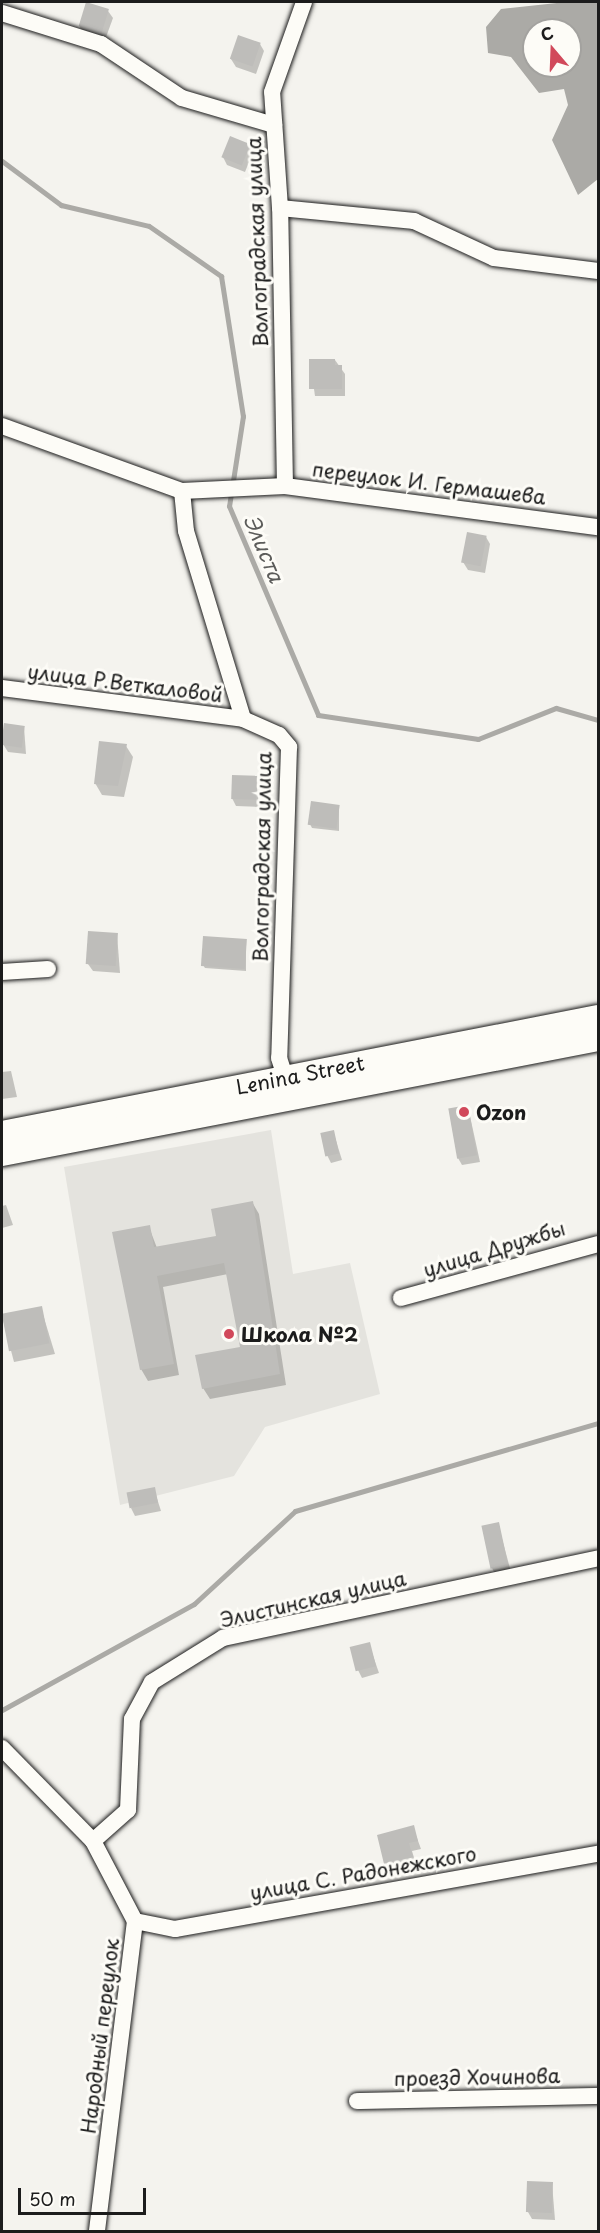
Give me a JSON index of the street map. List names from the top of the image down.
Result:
{
  "streets": {
    "main road": ["Lenina Street"],
    "street": [
      "Волгоградская улица",
      "переулок И. Гермашева",
      "улица Р.Веткаловой",
      "улица Дружбы",
      "Элистинская улица",
      "улица С. Радонежского",
      "Народный переулок",
      "проезд Хочинова"
    ]
  },
  "crossings": [
    ["Волгоградская улица", "переулок И. Гермашева"],
    ["Волгоградская улица", "улица Р.Веткаловой"],
    ["Волгоградская улица", "Lenina Street"],
    ["Элистинская улица", "Народный переулок"],
    ["улица С. Радонежского", "Народный переулок"]
  ],
  "water": ["Элиста"],
  "places": ["Ozon", "Школа №2"],
  "scale_bar": "50 m",
  "north": "top"
}
